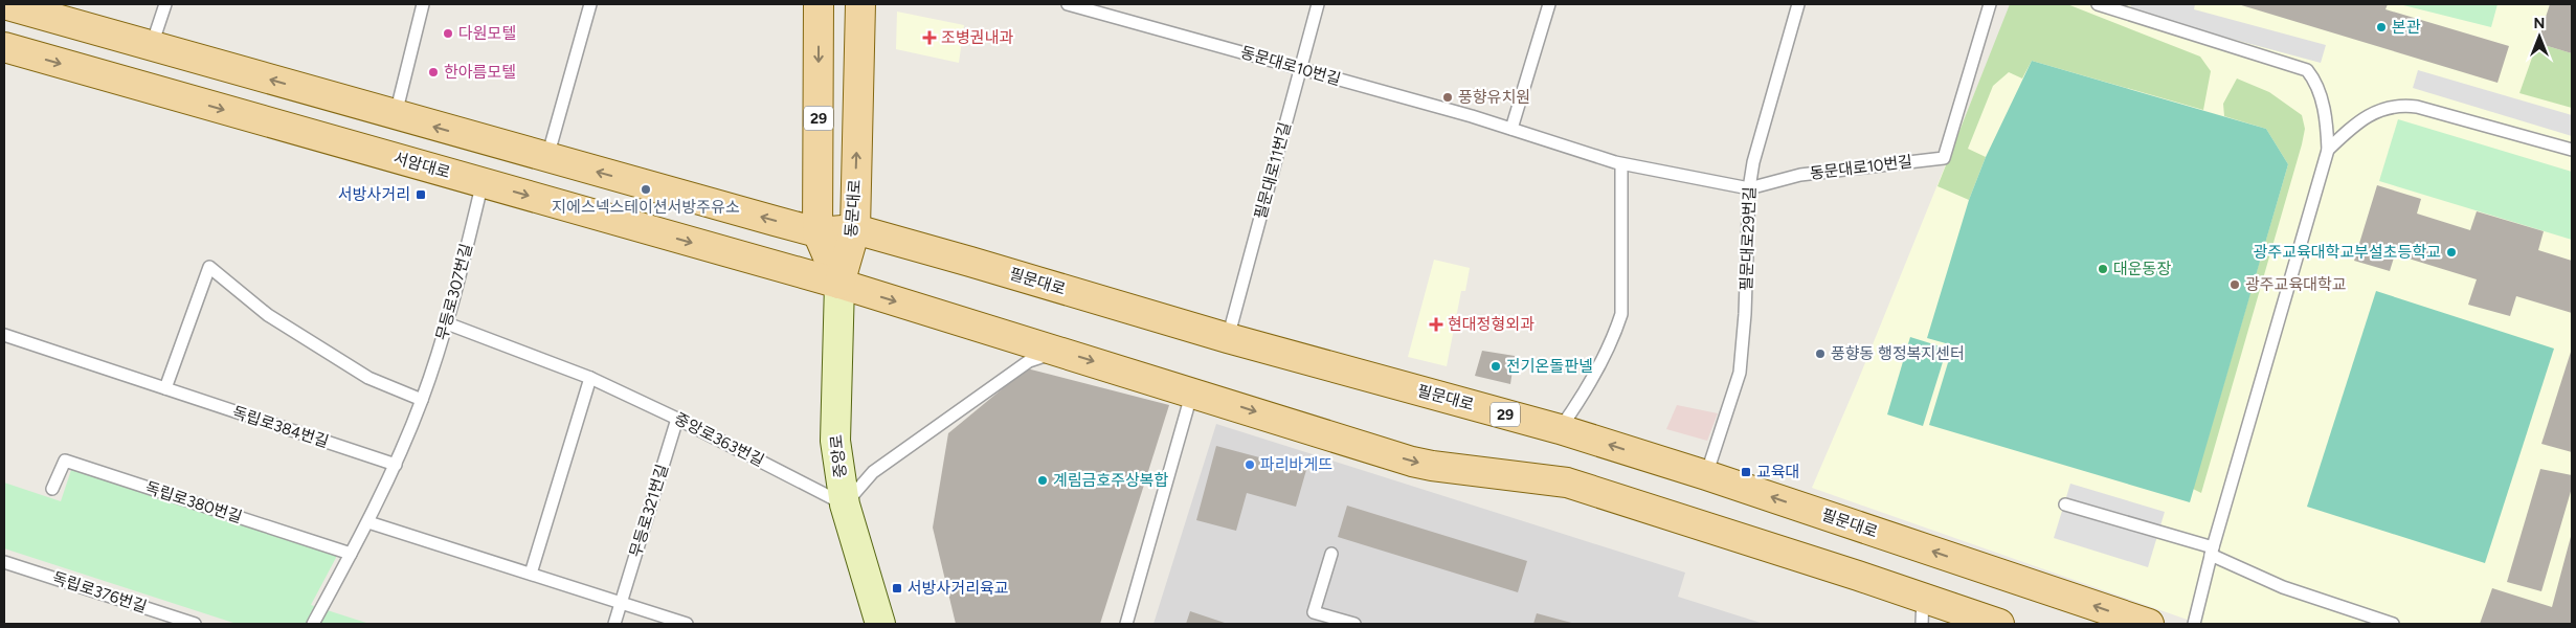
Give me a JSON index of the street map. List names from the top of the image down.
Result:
{
  "streets": {
    "main road": [
      "29",
      "서암대로",
      "동문대로",
      "필문대로",
      "중앙로"
    ],
    "lane": [
      "동문대로10번길",
      "필문대로11번길",
      "필문대로29번길",
      "무등로307번길",
      "독립로384번길",
      "중앙로363번길",
      "독립로380번길",
      "무등로321번길",
      "독립로376번길"
    ]
  },
  "crossings": [
    ["동문대로10번길", "필문대로11번길"],
    ["동문대로10번길", "필문대로29번길"],
    ["서암대로", "동문대로"],
    ["서암대로", "무등로307번길"],
    ["서암대로", "중앙로"],
    ["필문대로11번길", "필문대로"],
    ["동문대로", "필문대로"],
    ["동문대로", "중앙로"],
    ["필문대로29번길", "필문대로"],
    ["무등로307번길", "독립로384번길"],
    ["무등로307번길", "중앙로363번길"],
    ["무등로307번길", "독립로380번길"],
    ["중앙로363번길", "중앙로"],
    ["중앙로363번길", "무등로321번길"]
  ],
  "places": {
    "other": [
      "본관",
      "다원모텔",
      "한아름모텔",
      "풍향유치원",
      "지에스넥스테이션서방주유소",
      "광주교육대학교부설초등학교",
      "대운동장",
      "광주교육대학교",
      "풍향동 행정복지센터",
      "전기온돌판넬",
      "파리바게뜨",
      "계림금호주상복합"
    ],
    "health": ["조병권내과", "현대정형외과"],
    "transit": ["서방사거리", "교육대", "서방사거리육교"]
  },
  "north": "top"
}
